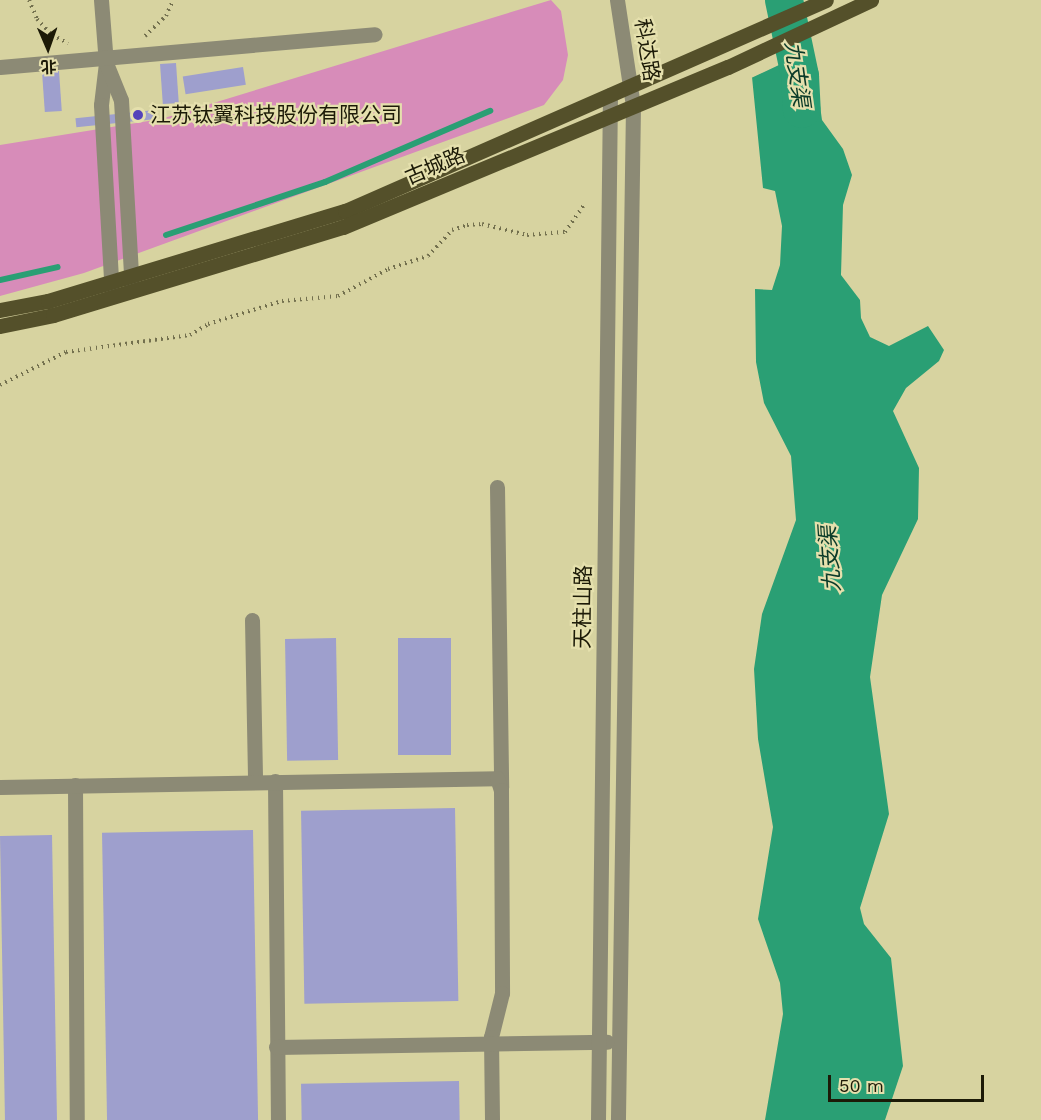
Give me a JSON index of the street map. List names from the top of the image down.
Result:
{
  "streets": {
    "main road": ["古城路"],
    "street": ["科达路", "天柱山路"]
  },
  "crossings": [
    ["科达路", "古城路"],
    ["科达路", "天柱山路"],
    ["古城路", "天柱山路"]
  ],
  "water": ["九支渠"],
  "places": ["江苏钛翼科技股份有限公司"],
  "scale_bar": "50 m",
  "north": "bottom"
}
